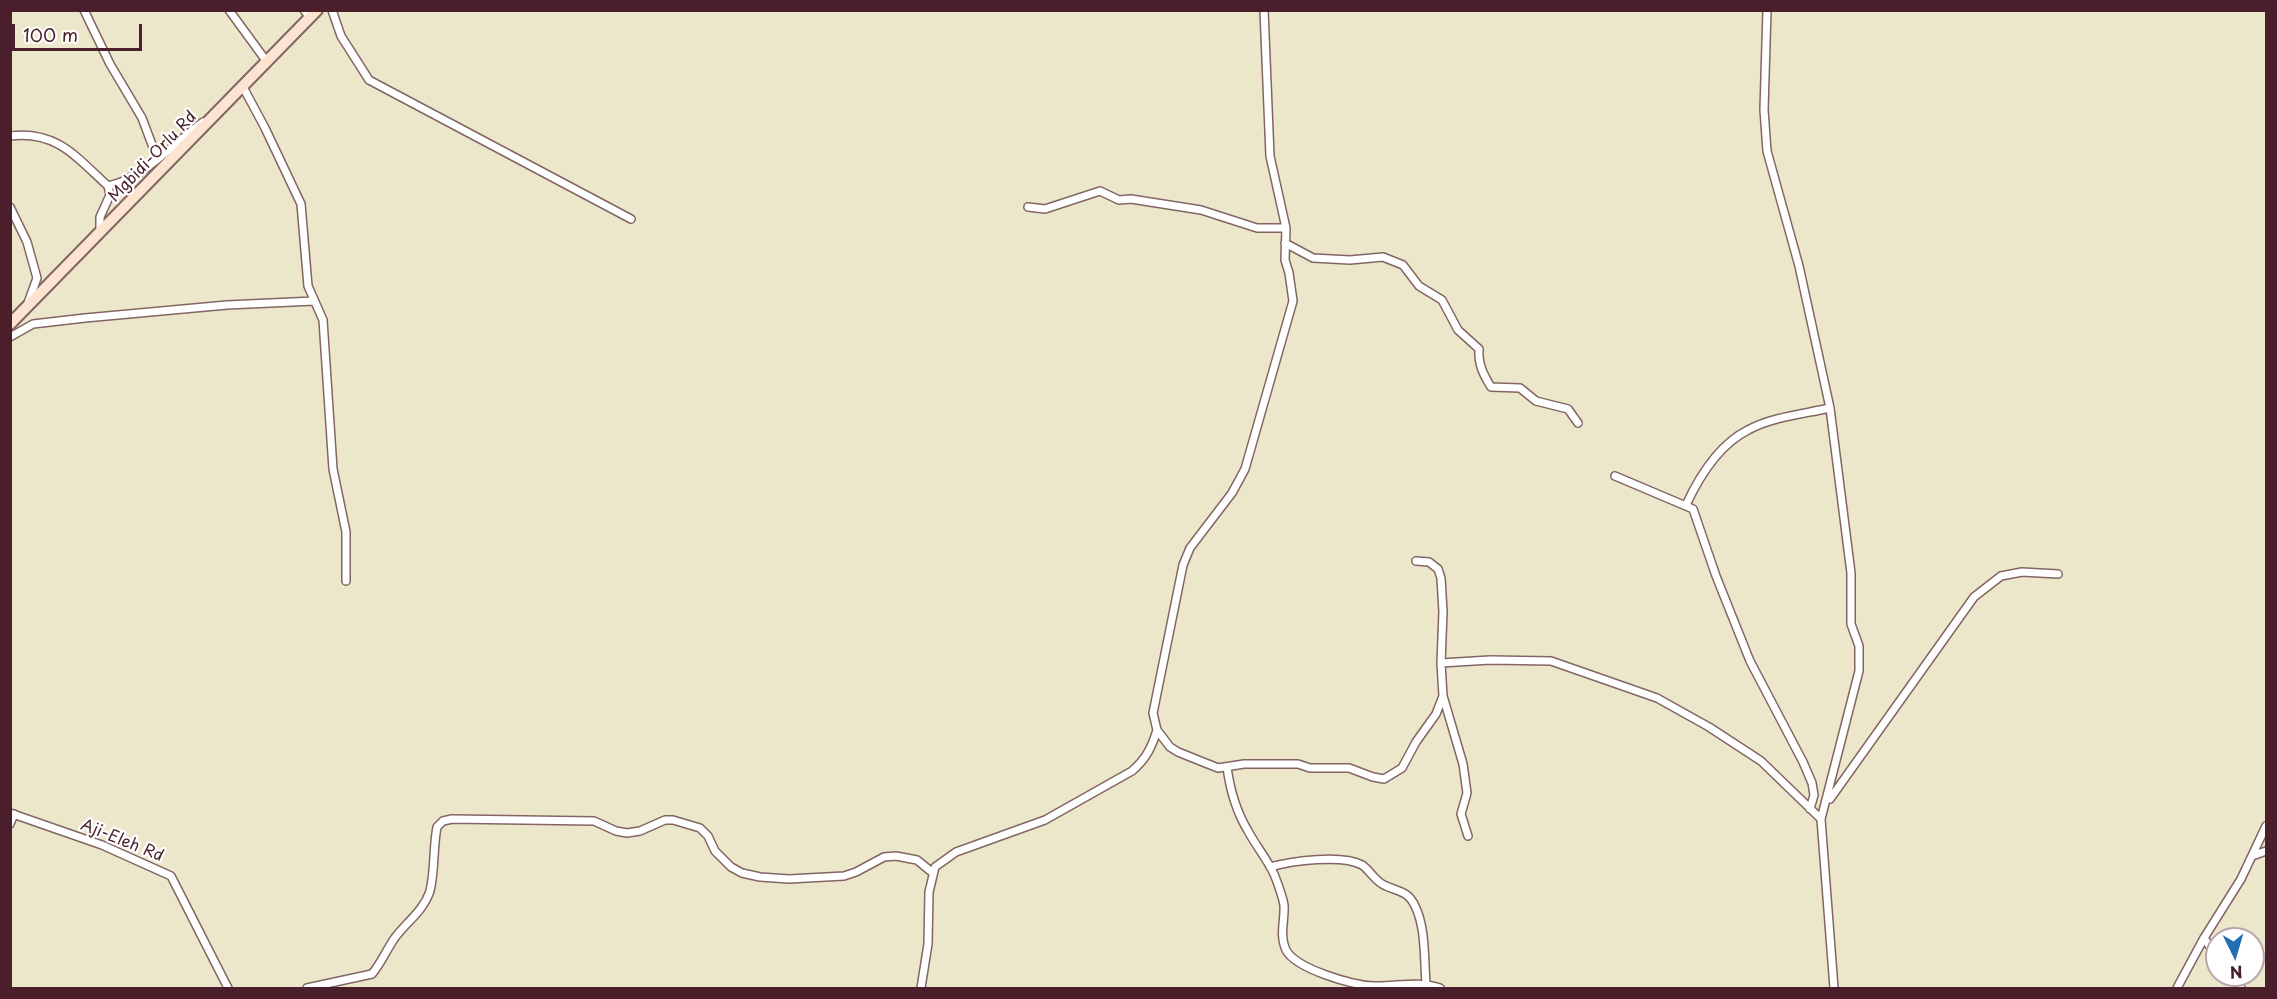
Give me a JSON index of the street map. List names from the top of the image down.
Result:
{
  "streets": {
    "main road": ["Mgbidi-Orlu Rd"],
    "street": ["Aji-Eleh Rd"]
  },
  "scale_bar": "100 m",
  "north": "bottom"
}
